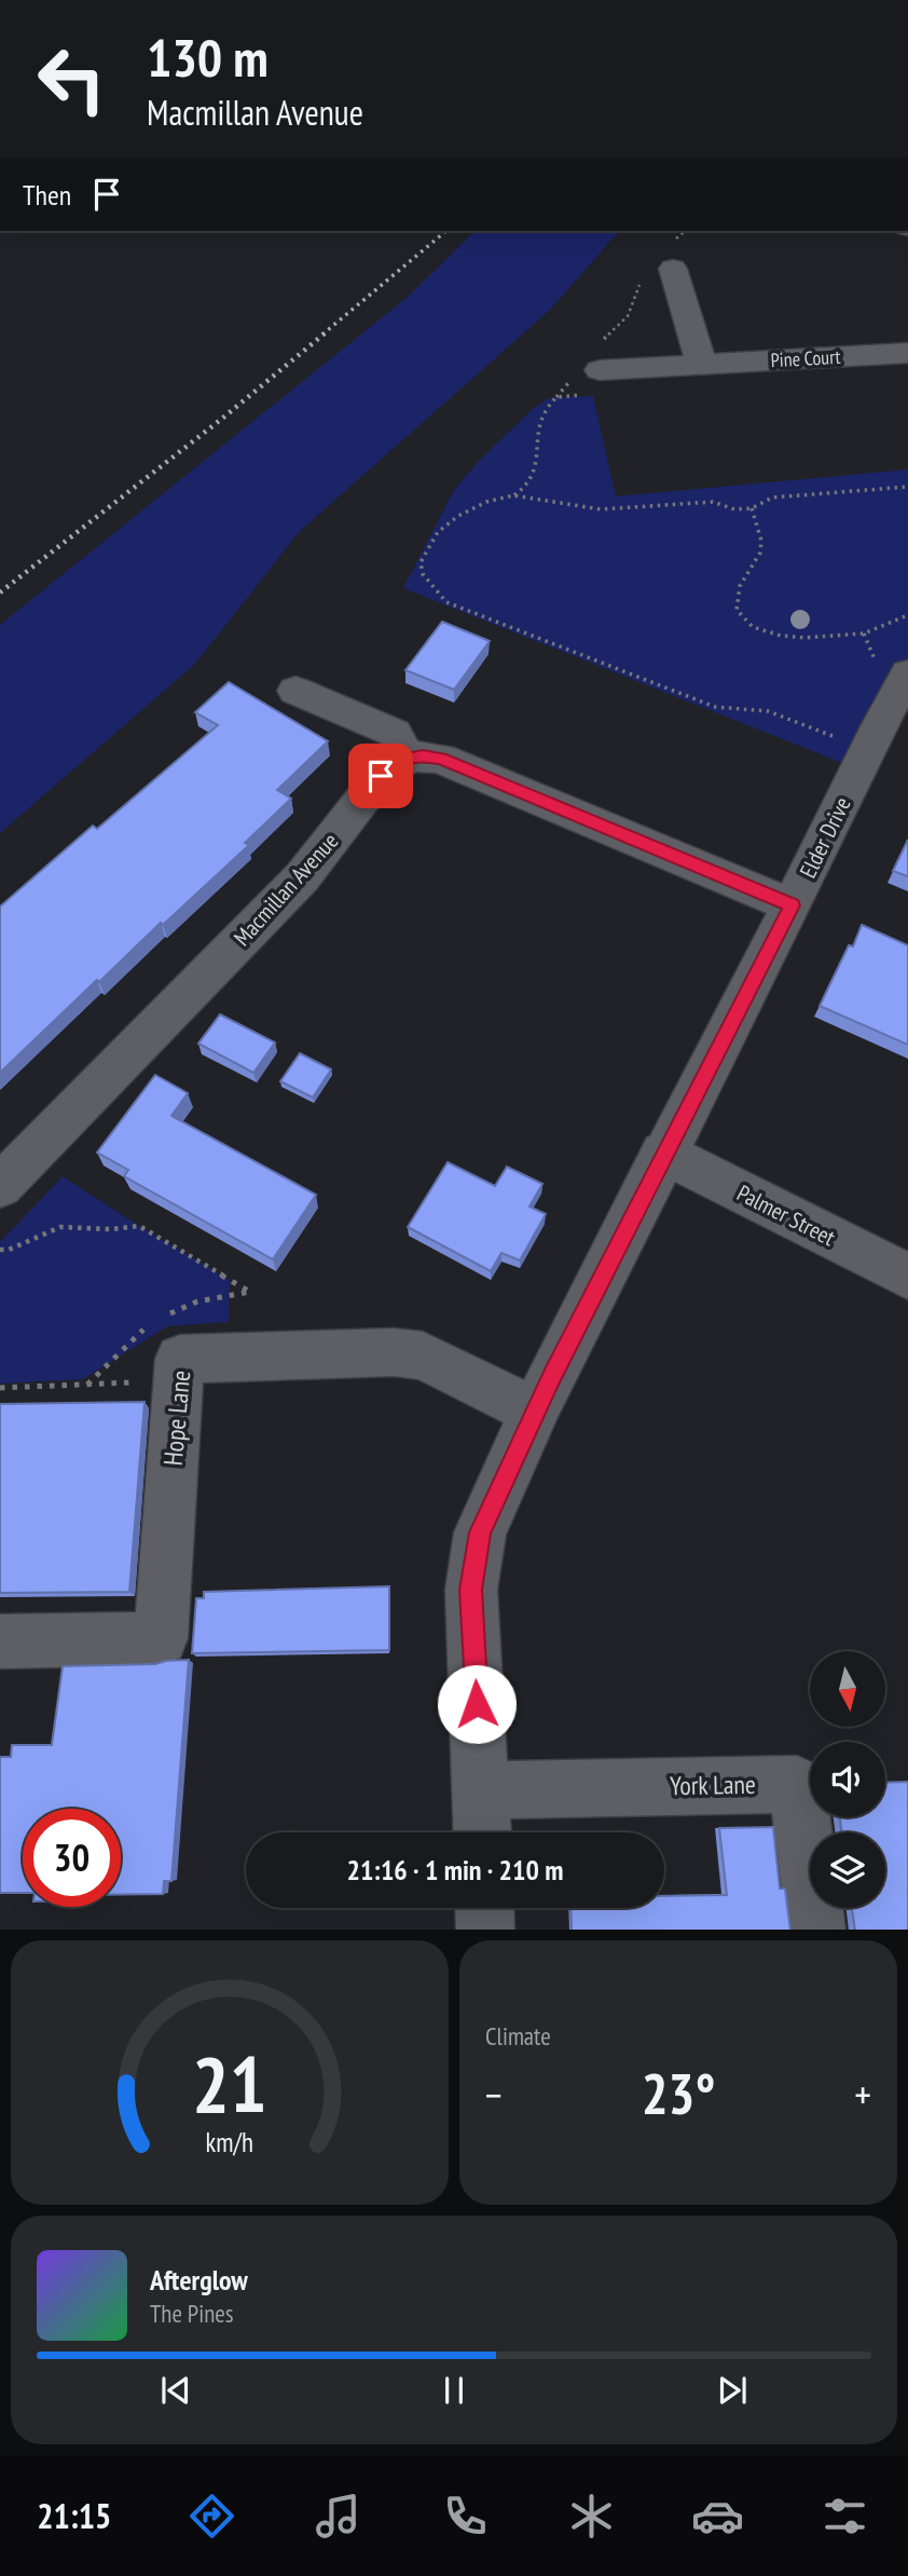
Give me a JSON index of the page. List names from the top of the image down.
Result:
{
  "streets": {
    "street": [
      "Pine Court",
      "Elder Drive",
      "Macmillan Avenue",
      "Palmer Street",
      "Hope Lane",
      "York Lane"
    ]
  },
  "crossings": [
    ["Elder Drive", "Palmer Street"],
    ["Elder Drive", "Hope Lane"],
    ["Elder Drive", "York Lane"]
  ],
  "north": "bottom",
  "page": {
    "turn": ["130 m", "Macmillan Avenue"],
    "then": "Then",
    "limit": "30",
    "trip": "21:16 · 1 min · 210 m",
    "tile": "Climate",
    "heat": ["−", "23°", "+"],
    "song": ["Afterglow", "The Pines"],
    "tabs": "21:15",
    "gauge": ["21", "km/h"]
  }
}
